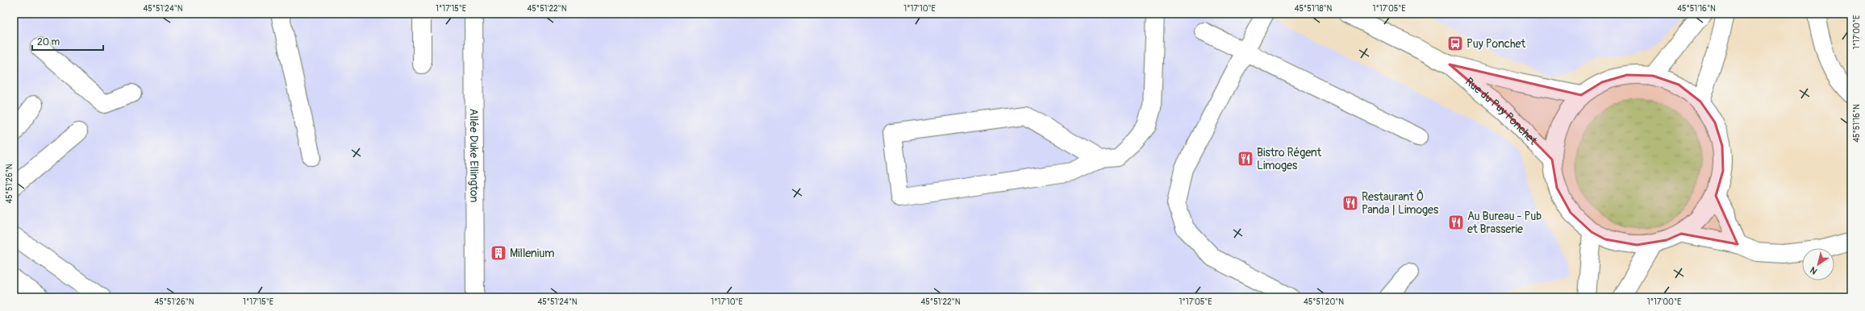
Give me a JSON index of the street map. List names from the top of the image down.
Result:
{
  "streets": {
    "street": ["Rue du Puy Ponchet", "Allée Duke Ellington"]
  },
  "places": {
    "bus stop": ["Puy Ponchet"],
    "restaurant": ["Bistro Régent Limoges", "Restaurant Ô Panda | Limoges", "Au Bureau - Pub et Brasserie"],
    "building": ["Millenium"]
  },
  "scale_bar": "20 m",
  "north": "bottom left",
  "coordinates": [
    "45°51'24\"N",
    "1°17'15\"E",
    "45°51'22\"N",
    "1°17'10\"E",
    "45°51'18\"N",
    "1°17'05\"E",
    "45°51'16\"N",
    "1°17'00\"E",
    "45°51'26\"N",
    "45°51'20\"N"
  ]
}
